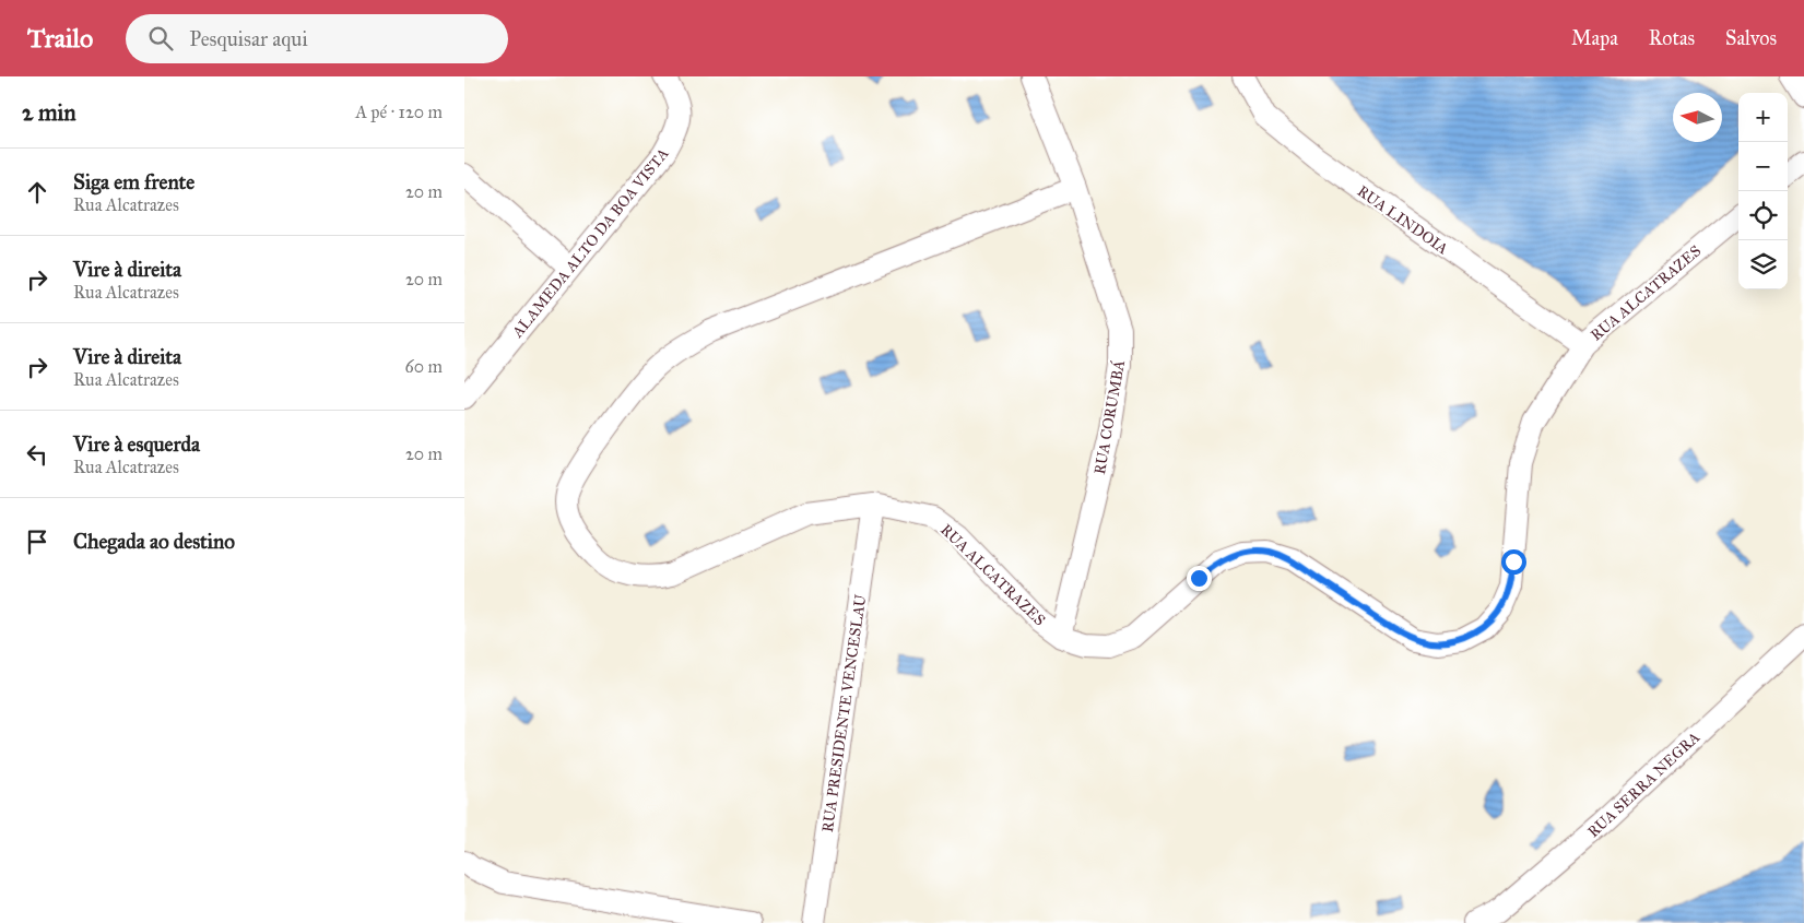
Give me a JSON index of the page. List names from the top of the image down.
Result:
{
  "streets": {
    "street": [
      "RUA LINDOIA",
      "ALAMEDA ALTO DA BOA VISTA",
      "RUA ALCATRAZES",
      "RUA CORUMBÁ",
      "RUA PRESIDENTE VENCESLAU",
      "RUA SERRA NEGRA"
    ]
  },
  "crossings": [
    ["RUA LINDOIA", "RUA ALCATRAZES"],
    ["RUA ALCATRAZES", "RUA CORUMBÁ"],
    ["RUA ALCATRAZES", "RUA PRESIDENTE VENCESLAU"]
  ],
  "north": "left",
  "page": {
    "header": "Trailo",
    "search": "Pesquisar aqui",
    "nav": ["Mapa", "Rotas", "Salvos"],
    "heading": ["2 min", "A pé · 120 m"],
    "map_buttons": ["+", "−"],
    "list": [
      ["Siga em frente", "Rua Alcatrazes", "20 m"],
      ["Vire à direita", "Rua Alcatrazes", "20 m"],
      ["Vire à direita", "Rua Alcatrazes", "60 m"],
      ["Vire à esquerda", "Rua Alcatrazes", "20 m"],
      "Chegada ao destino"
    ]
  }
}
